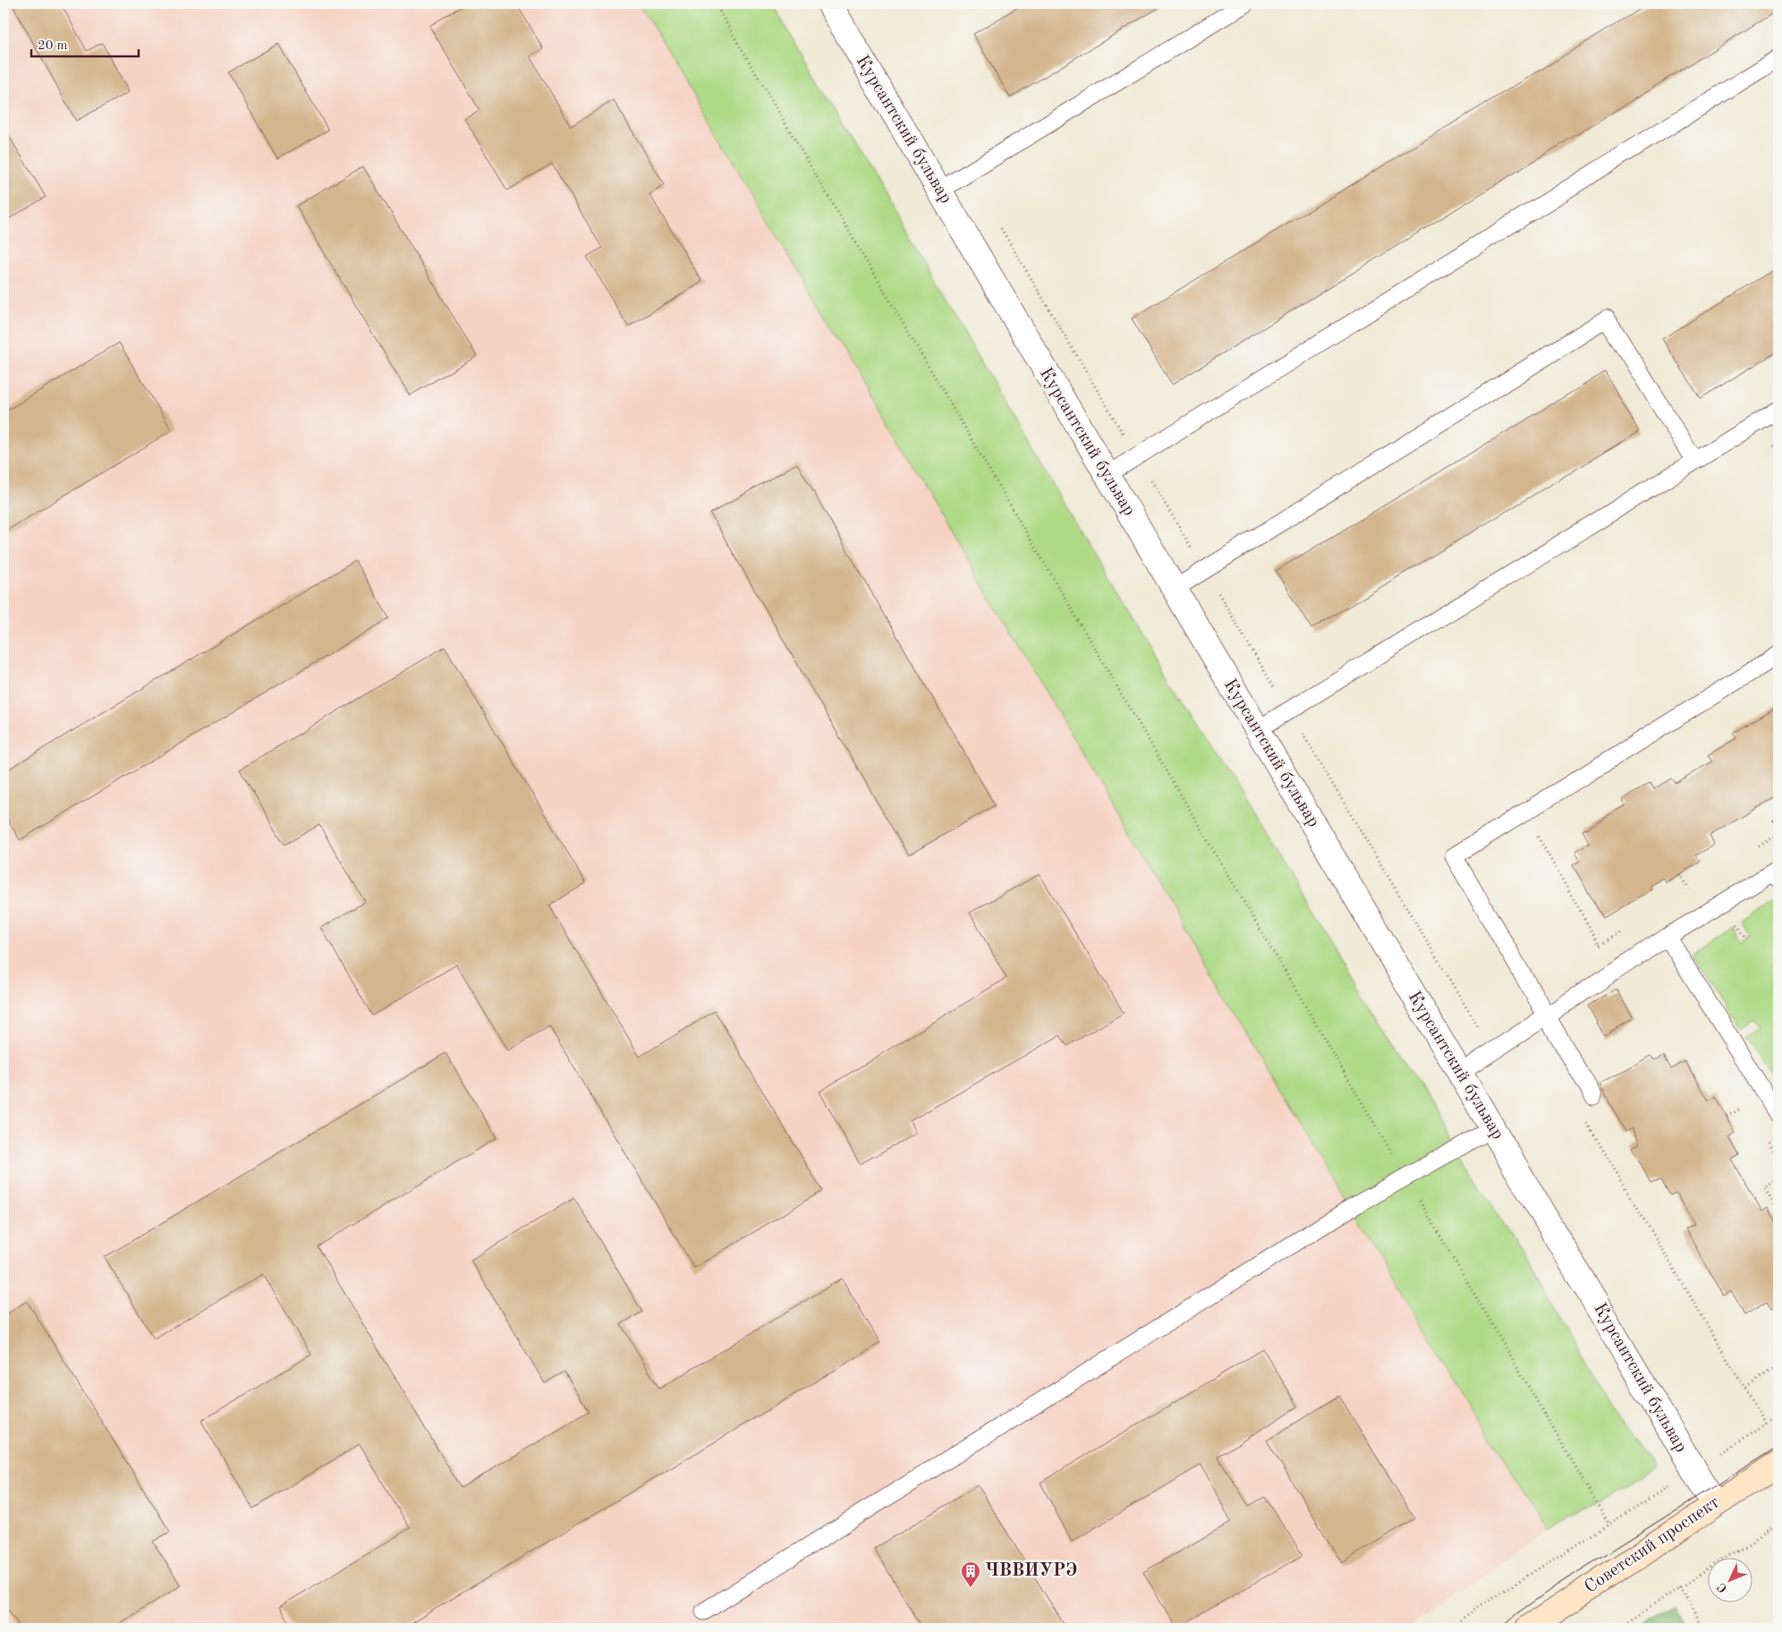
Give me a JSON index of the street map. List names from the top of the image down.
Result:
{
  "streets": {
    "main road": ["Советский проспект"],
    "street": ["Курсантский бульвар"]
  },
  "crossings": [
    ["Курсантский бульвар", "Советский проспект"]
  ],
  "places": {
    "building": ["ЧВВИУРЭ"]
  },
  "scale_bar": "20 m",
  "north": "bottom left"
}
